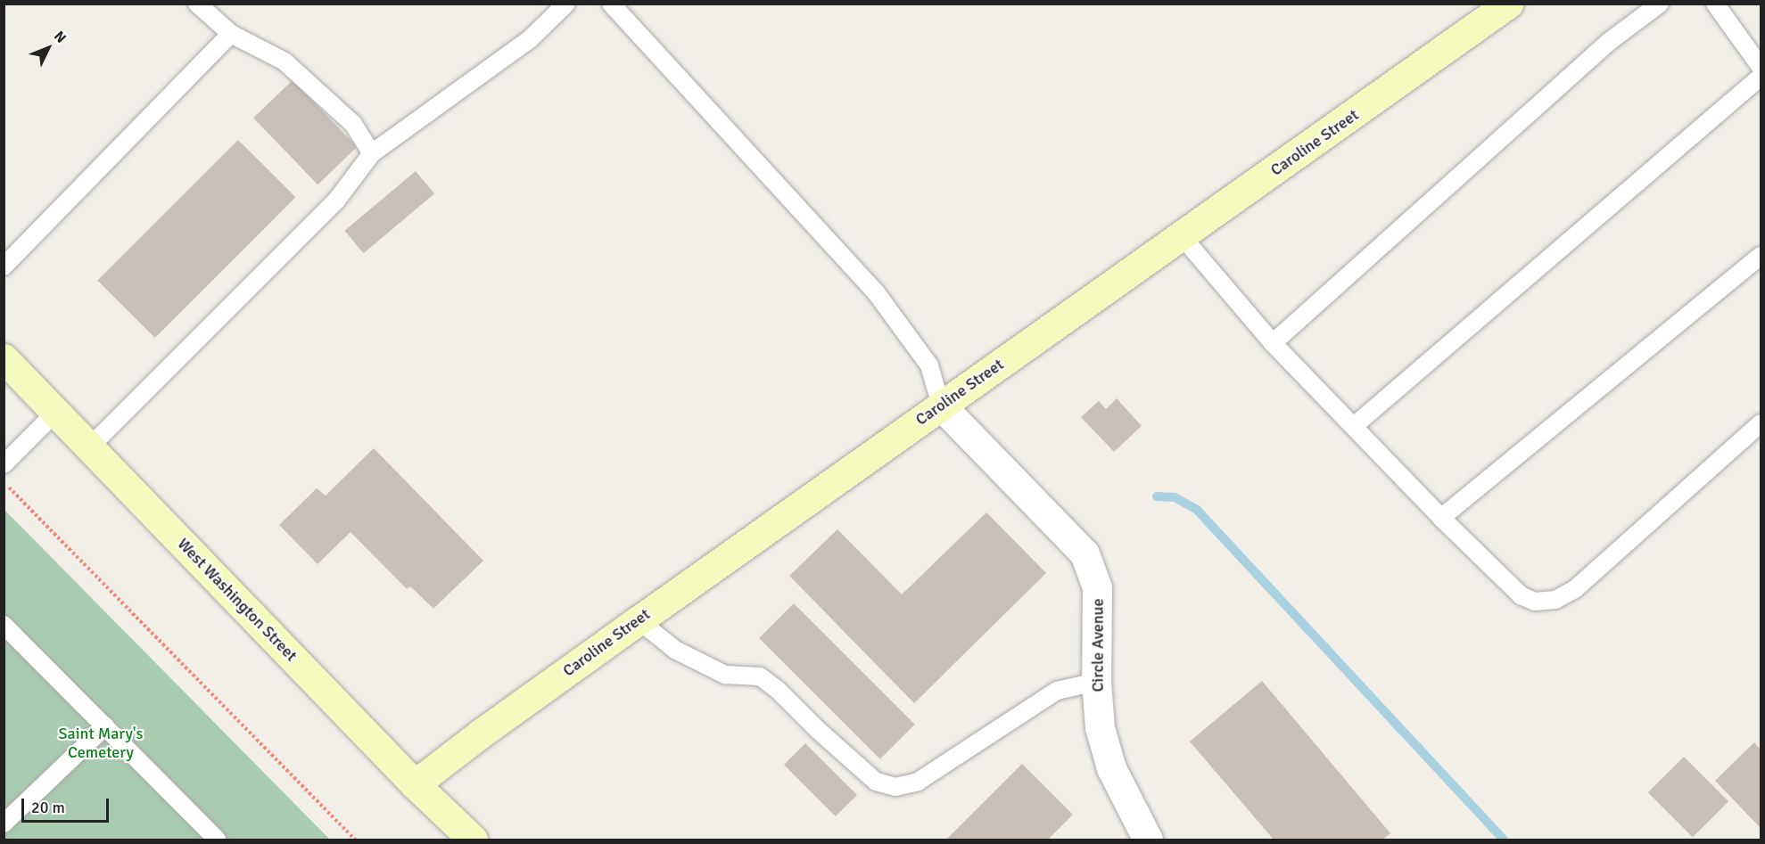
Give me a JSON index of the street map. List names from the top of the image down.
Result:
{
  "streets": {
    "street": ["Caroline Street", "West Washington Street", "Circle Avenue"]
  },
  "crossings": [
    ["Caroline Street", "West Washington Street"],
    ["Caroline Street", "Circle Avenue"]
  ],
  "parks": ["Saint Mary's Cemetery"],
  "scale_bar": "20 m",
  "north": "top right"
}
